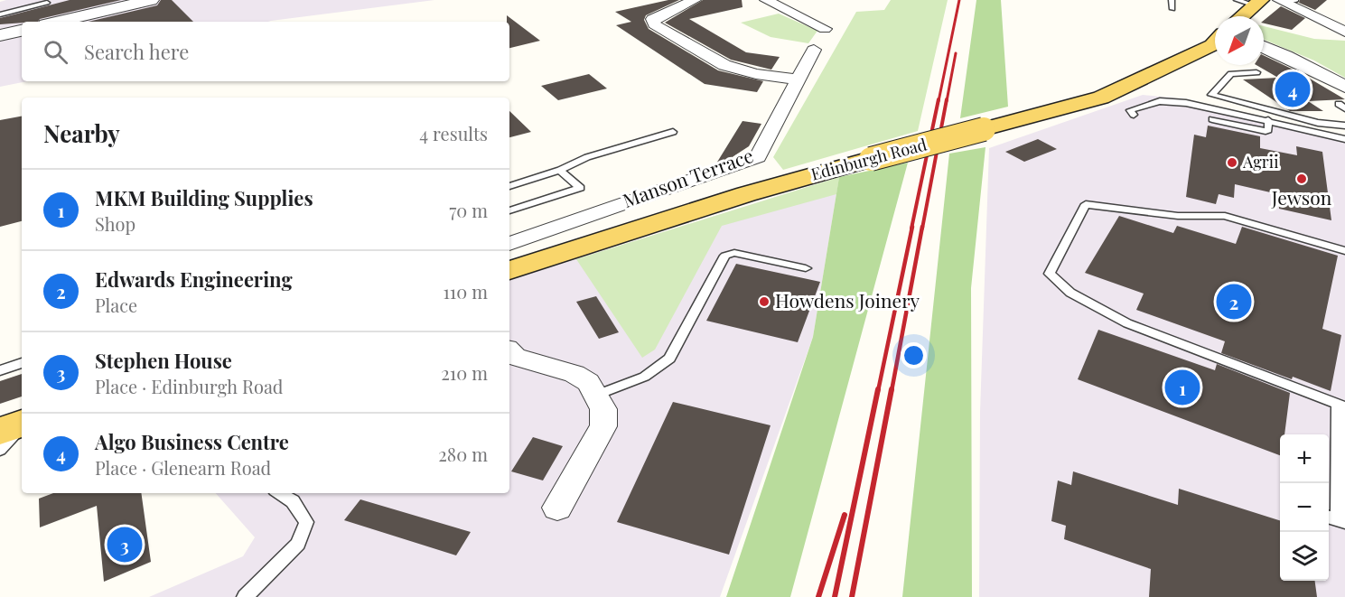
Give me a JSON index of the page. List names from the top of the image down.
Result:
{
  "streets": {
    "main road": ["Edinburgh Road"],
    "street": ["Manson Terrace"]
  },
  "places": ["Agrii", "Jewson", "Howdens Joinery"],
  "north": "bottom left",
  "page": {
    "search": "Search here",
    "pins": [
      "4",
      "2",
      "1",
      "3"
    ],
    "heading": ["Nearby", "4 results"],
    "list": [
      {
        "mark": "1",
        "name": "MKM Building Supplies",
        "note": "Shop",
        "value": "70 m"
      },
      {
        "mark": "2",
        "name": "Edwards Engineering",
        "note": "Place",
        "value": "110 m"
      },
      {
        "mark": "3",
        "name": "Stephen House",
        "note": "Place · Edinburgh Road",
        "value": "210 m"
      },
      {
        "mark": "4",
        "name": "Algo Business Centre",
        "note": "Place · Glenearn Road",
        "value": "280 m"
      }
    ],
    "map_buttons": ["+", "−"]
  }
}
